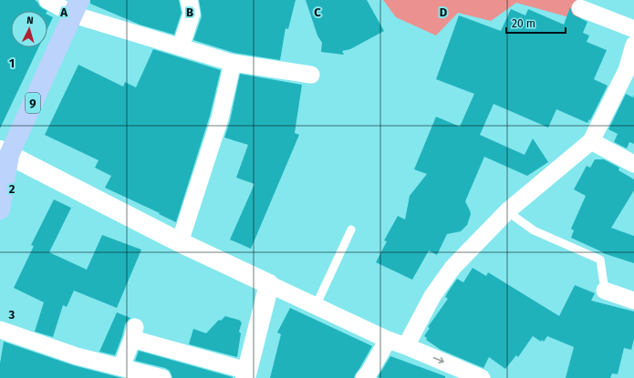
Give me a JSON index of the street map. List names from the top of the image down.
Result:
{
  "streets": {
    "main road": ["9"]
  },
  "scale_bar": "20 m",
  "north": "top",
  "grid": {
    "columns": [
      "A",
      "B",
      "C",
      "D"
    ],
    "rows": ["1", "2", "3"]
  }
}
